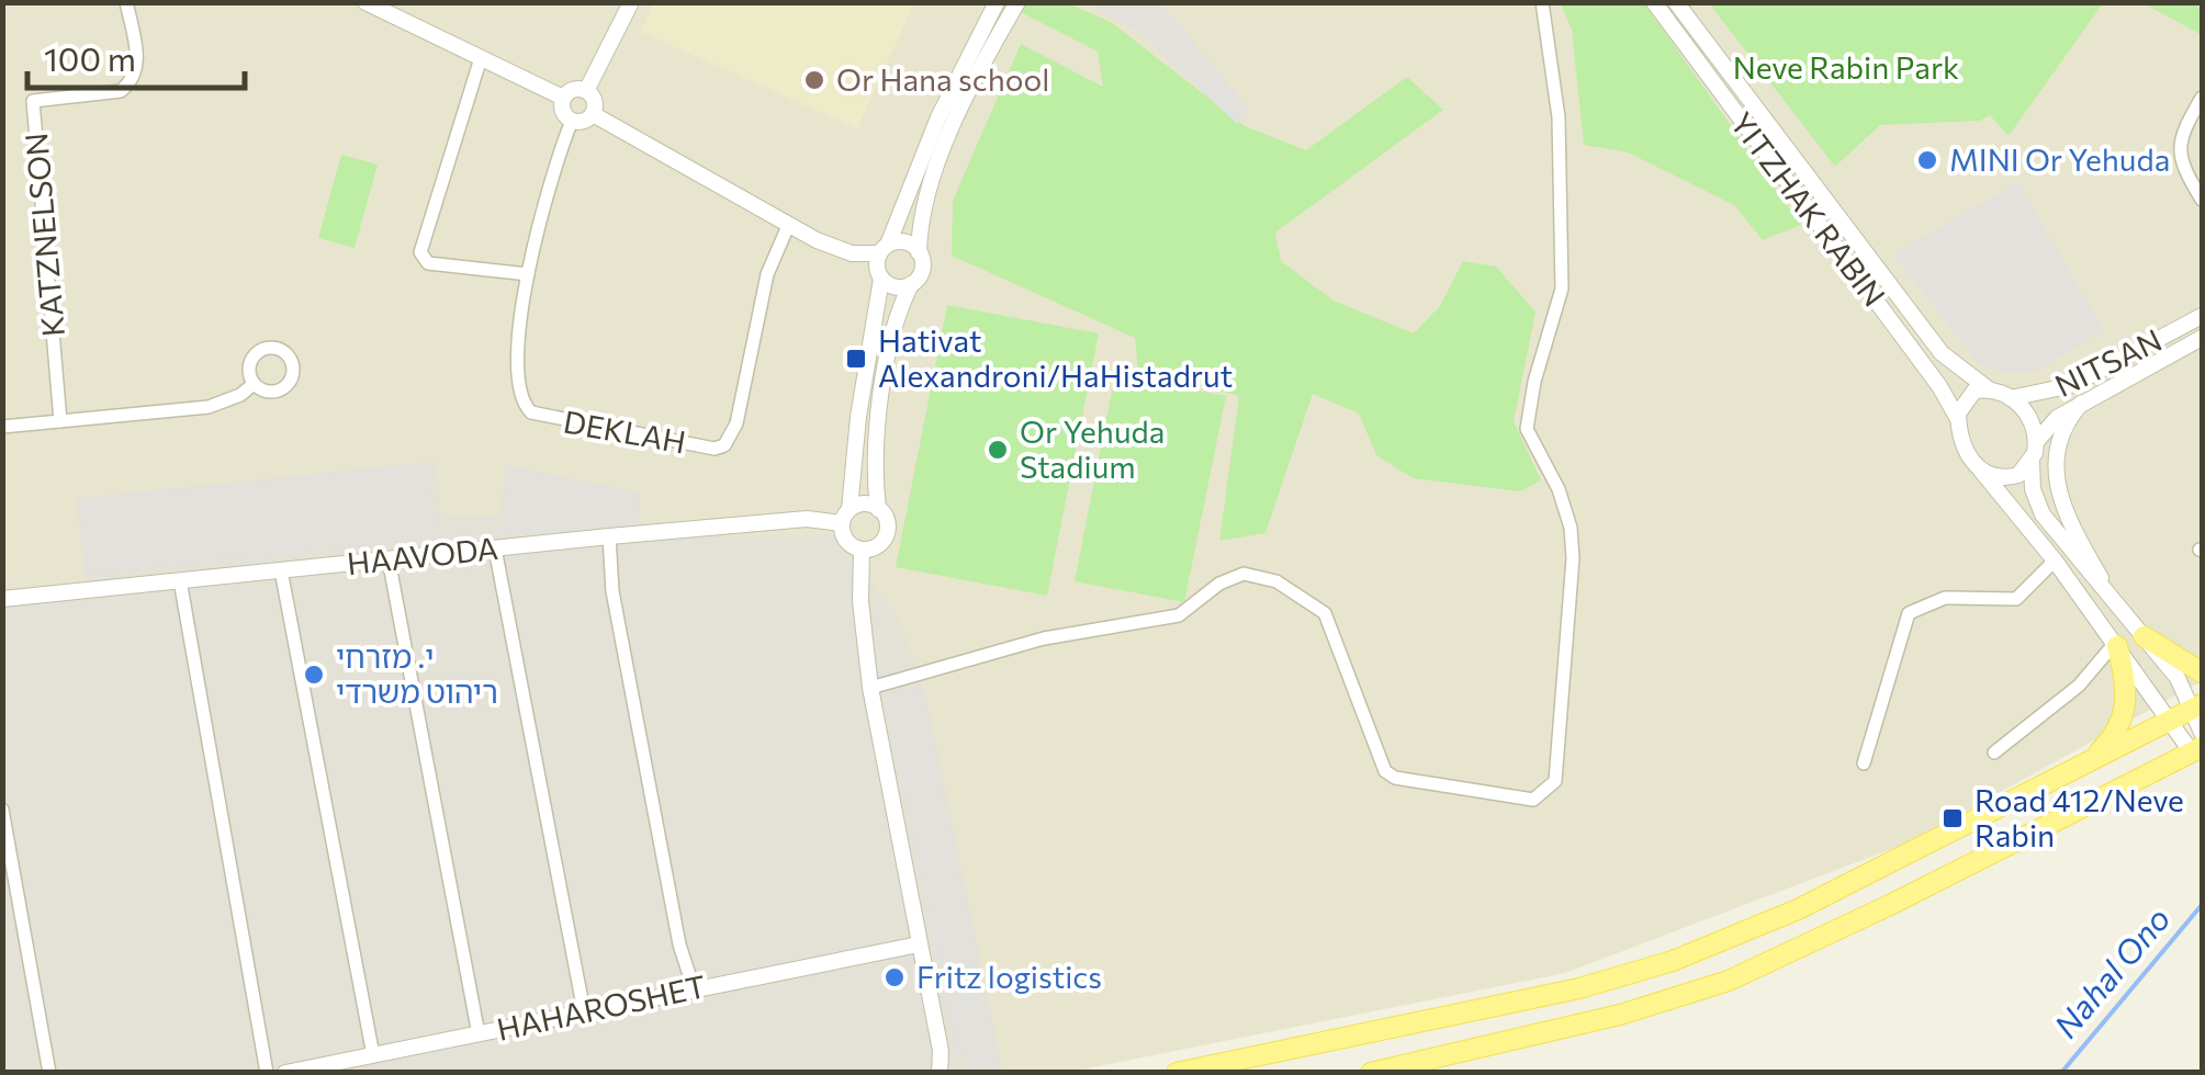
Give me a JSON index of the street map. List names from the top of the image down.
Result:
{
  "streets": {
    "street": [
      "YITZHAK RABIN",
      "KATZNELSON",
      "NITSAN",
      "DEKLAH",
      "HAAVODA",
      "HAHAROSHET"
    ]
  },
  "crossings": [
    ["YITZHAK RABIN", "NITSAN"]
  ],
  "water": ["Nahal Ono"],
  "parks": ["Neve Rabin Park"],
  "places": {
    "other": [
      "Or Hana school",
      "MINI Or Yehuda",
      "Or Yehuda Stadium",
      "י. מזרחי ריהוט משרדי",
      "Fritz logistics"
    ],
    "transit": ["Hativat Alexandroni/HaHistadrut", "Road 412/Neve Rabin"]
  },
  "scale_bar": "100 m"
}
